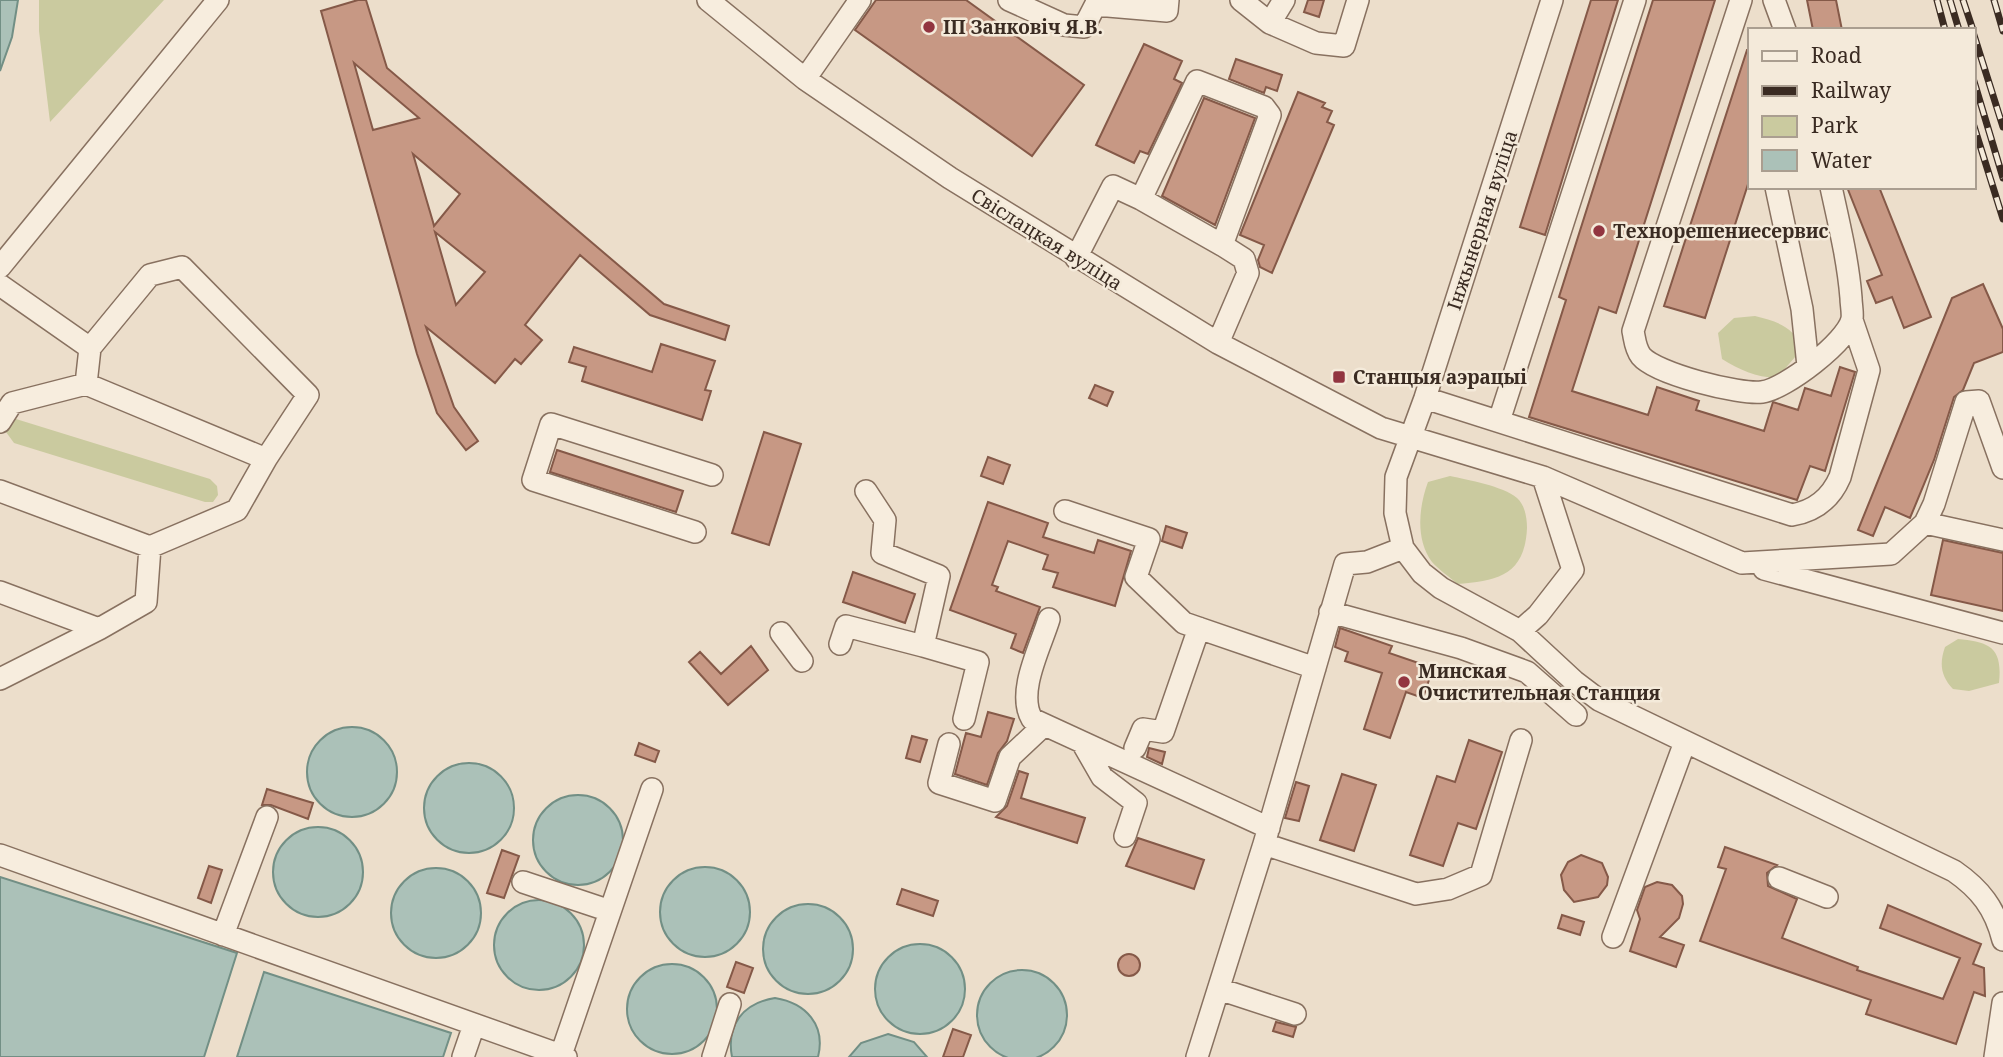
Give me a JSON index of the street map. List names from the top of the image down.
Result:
{
  "streets": {
    "street": ["Інжынерная вуліца", "Свіслацкая вуліца"]
  },
  "crossings": [
    ["Інжынерная вуліца", "Свіслацкая вуліца"]
  ],
  "places": {
    "other": ["ІП Занковіч Я.В.", "Технорешениесервис", "Минская Очистительная Станция"],
    "transit": ["Станцыя аэрацыі"]
  },
  "legend": [
    "Road",
    "Railway",
    "Park",
    "Water"
  ]
}
